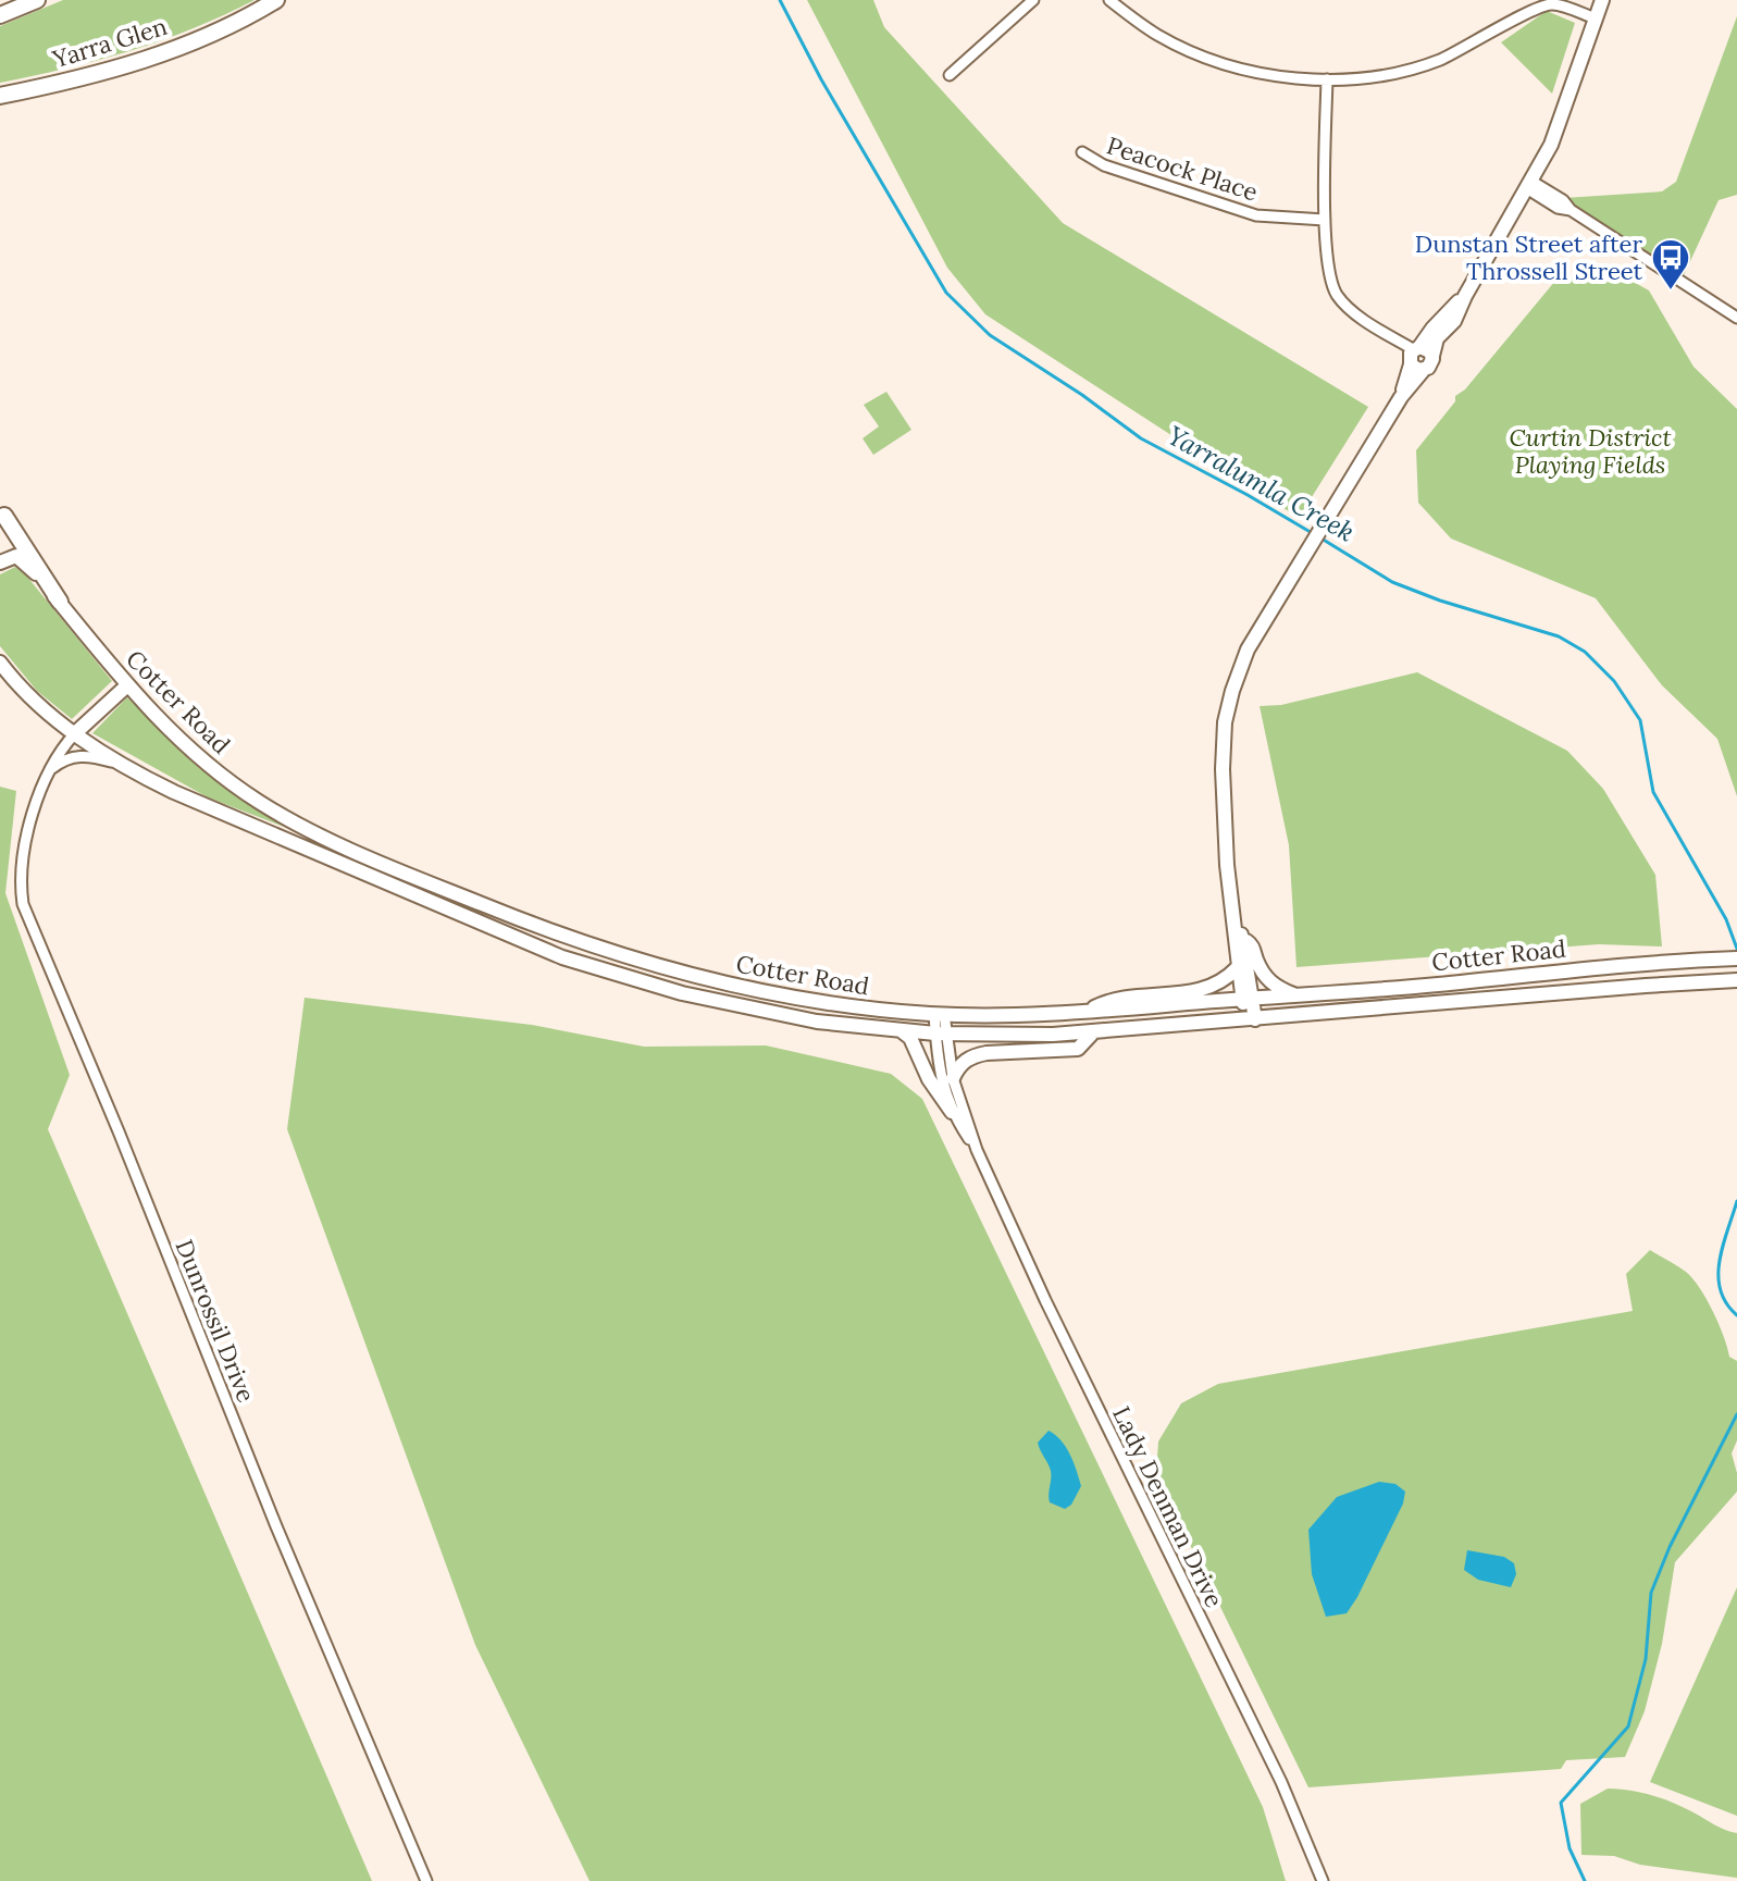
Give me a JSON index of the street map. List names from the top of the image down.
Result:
{
  "streets": {
    "highway": ["Yarra Glen"],
    "main road": ["Cotter Road"],
    "street": ["Peacock Place", "Dunrossil Drive", "Lady Denman Drive"]
  },
  "crossings": [
    ["Cotter Road", "Dunrossil Drive"],
    ["Cotter Road", "Lady Denman Drive"]
  ],
  "water": ["Yarralumla Creek"],
  "parks": ["Curtin District Playing Fields"],
  "places": {
    "bus stop": ["Dunstan Street after Throssell Street"]
  }
}
